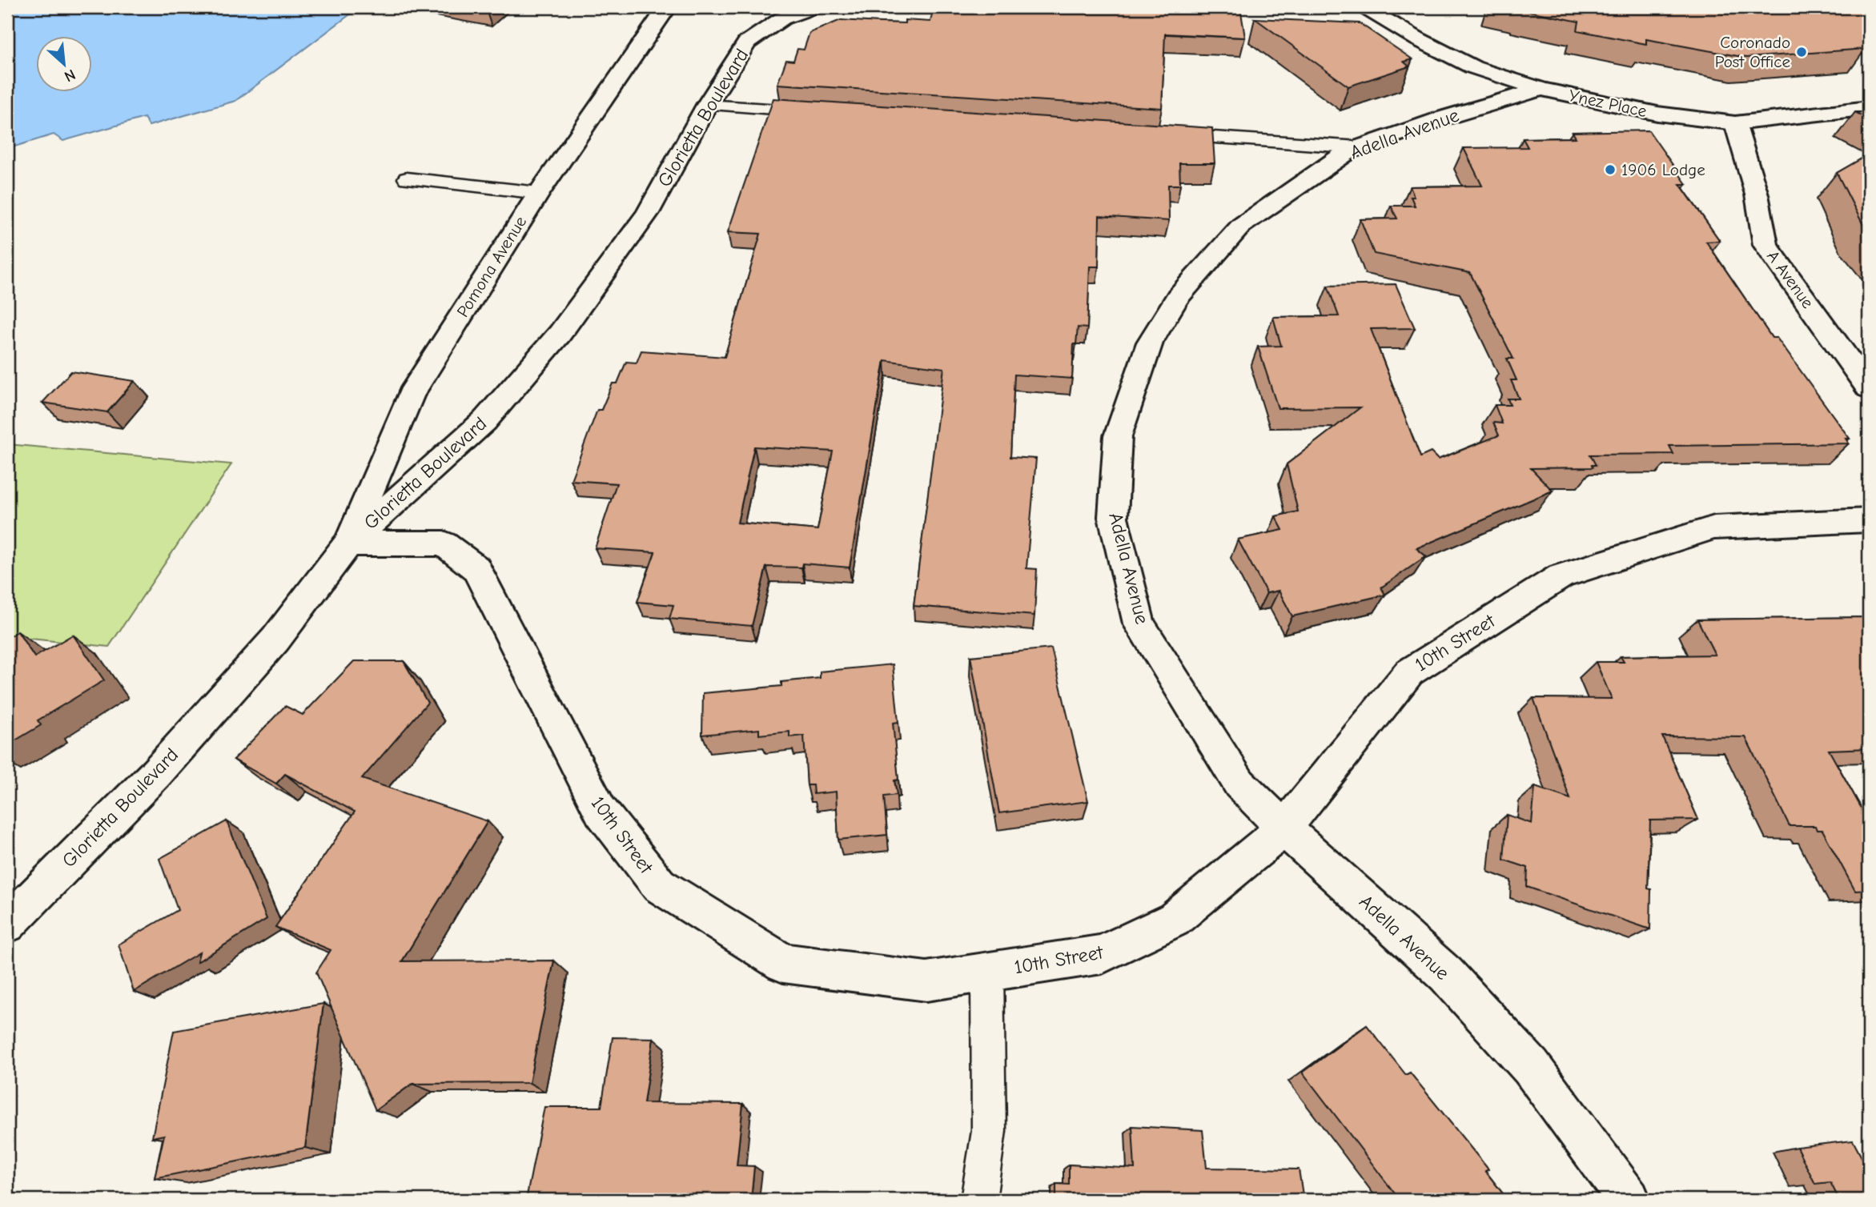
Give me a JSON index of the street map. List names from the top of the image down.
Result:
{
  "streets": {
    "street": [
      "Ynez Place",
      "Glorietta Boulevard",
      "Adella Avenue",
      "Pomona Avenue",
      "A Avenue",
      "10th Street"
    ]
  },
  "crossings": [
    ["Ynez Place", "Adella Avenue"],
    ["Ynez Place", "A Avenue"],
    ["Glorietta Boulevard", "Pomona Avenue"],
    ["Glorietta Boulevard", "10th Street"],
    ["Adella Avenue", "10th Street"],
    ["Pomona Avenue", "10th Street"]
  ],
  "places": ["Coronado Post Office", "1906 Lodge"],
  "north": "bottom right"
}
